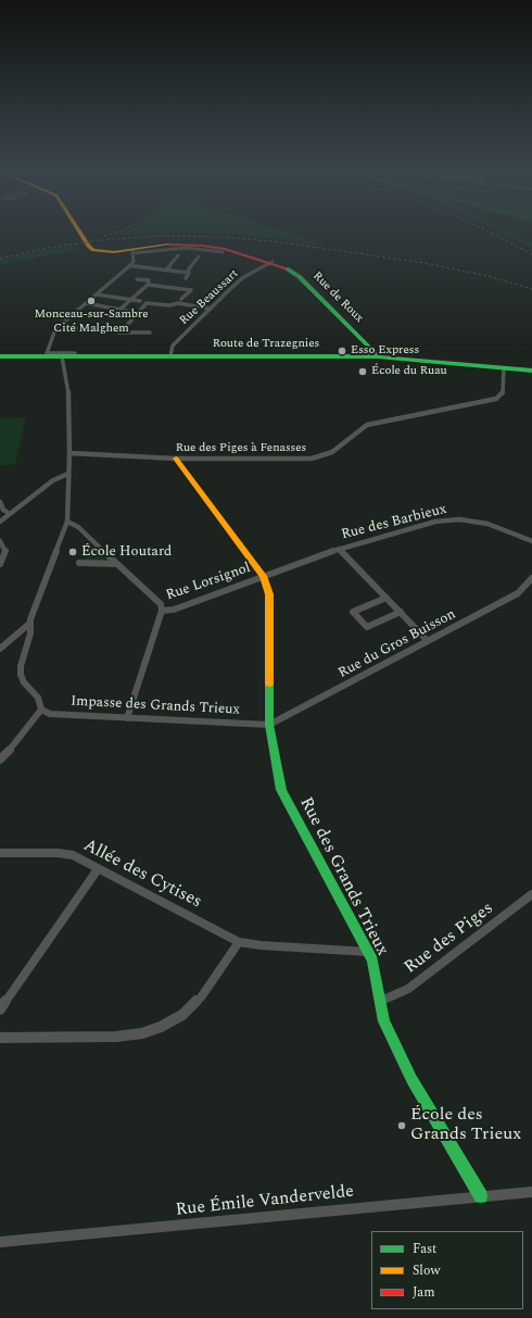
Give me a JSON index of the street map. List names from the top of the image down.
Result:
{
  "streets": {
    "main road": ["Rue de Roux", "Route de Trazegnies", "Rue des Grands Trieux"],
    "street": [
      "Rue Beaussart",
      "Rue des Piges à Fenasses",
      "Rue des Barbieux",
      "Rue Lorsignol",
      "Rue du Gros Buisson",
      "Impasse des Grands Trieux",
      "Allée des Cytises",
      "Rue des Piges",
      "Rue Émile Vandervelde"
    ]
  },
  "crossings": [
    ["Rue Beaussart", "Rue de Roux"],
    ["Rue Beaussart", "Route de Trazegnies"],
    ["Rue de Roux", "Route de Trazegnies"],
    ["Route de Trazegnies", "Rue des Piges à Fenasses"],
    ["Rue des Piges à Fenasses", "Rue des Grands Trieux"],
    ["Rue des Barbieux", "Rue Lorsignol"],
    ["Rue des Barbieux", "Rue des Grands Trieux"],
    ["Rue Lorsignol", "Rue des Grands Trieux"],
    ["Rue du Gros Buisson", "Impasse des Grands Trieux"],
    ["Rue du Gros Buisson", "Rue des Grands Trieux"],
    ["Impasse des Grands Trieux", "Rue des Grands Trieux"],
    ["Allée des Cytises", "Rue des Grands Trieux"],
    ["Rue des Grands Trieux", "Rue des Piges"],
    ["Rue des Grands Trieux", "Rue Émile Vandervelde"]
  ],
  "places": [
    "Monceau-sur-Sambre Cité Malghem",
    "Esso Express",
    "École du Ruau",
    "École Houtard",
    "École des Grands Trieux"
  ],
  "legend": ["Fast", "Slow", "Jam"]
}
